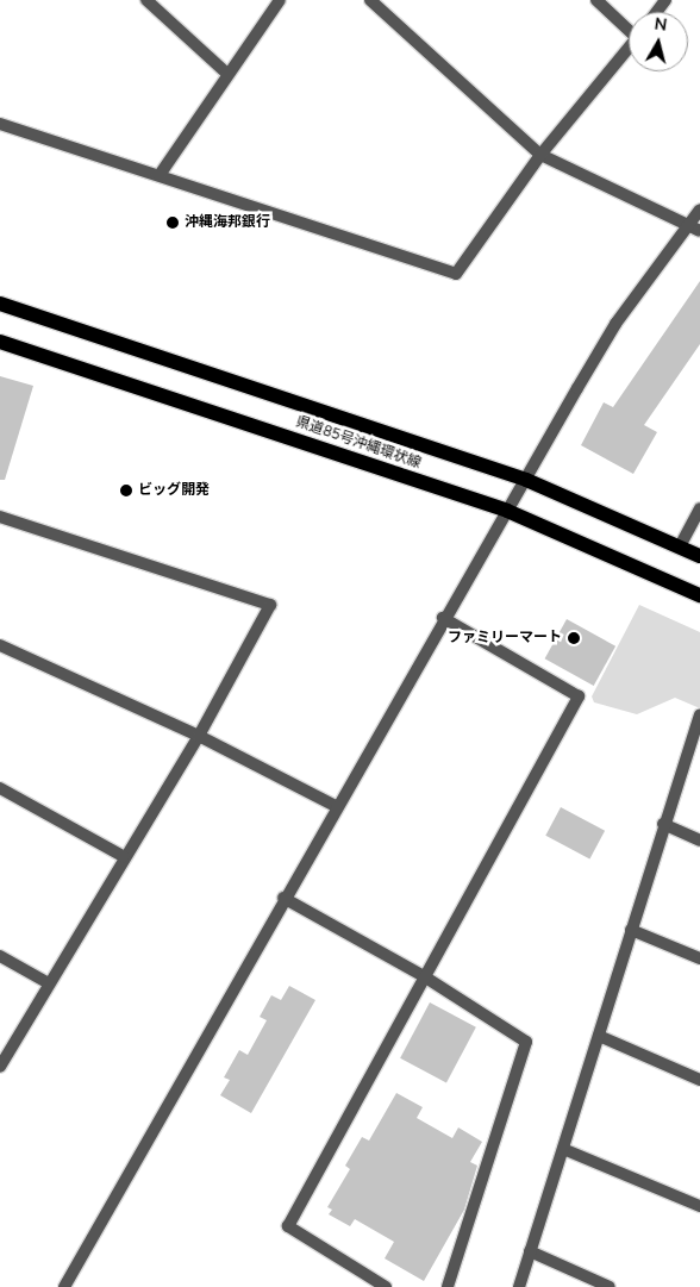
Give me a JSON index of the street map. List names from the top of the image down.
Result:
{
  "streets": {
    "main road": ["県道85号沖縄環状線"]
  },
  "places": ["沖縄海邦銀行", "ビッグ開発", "ファミリーマート"],
  "north": "top"
}
